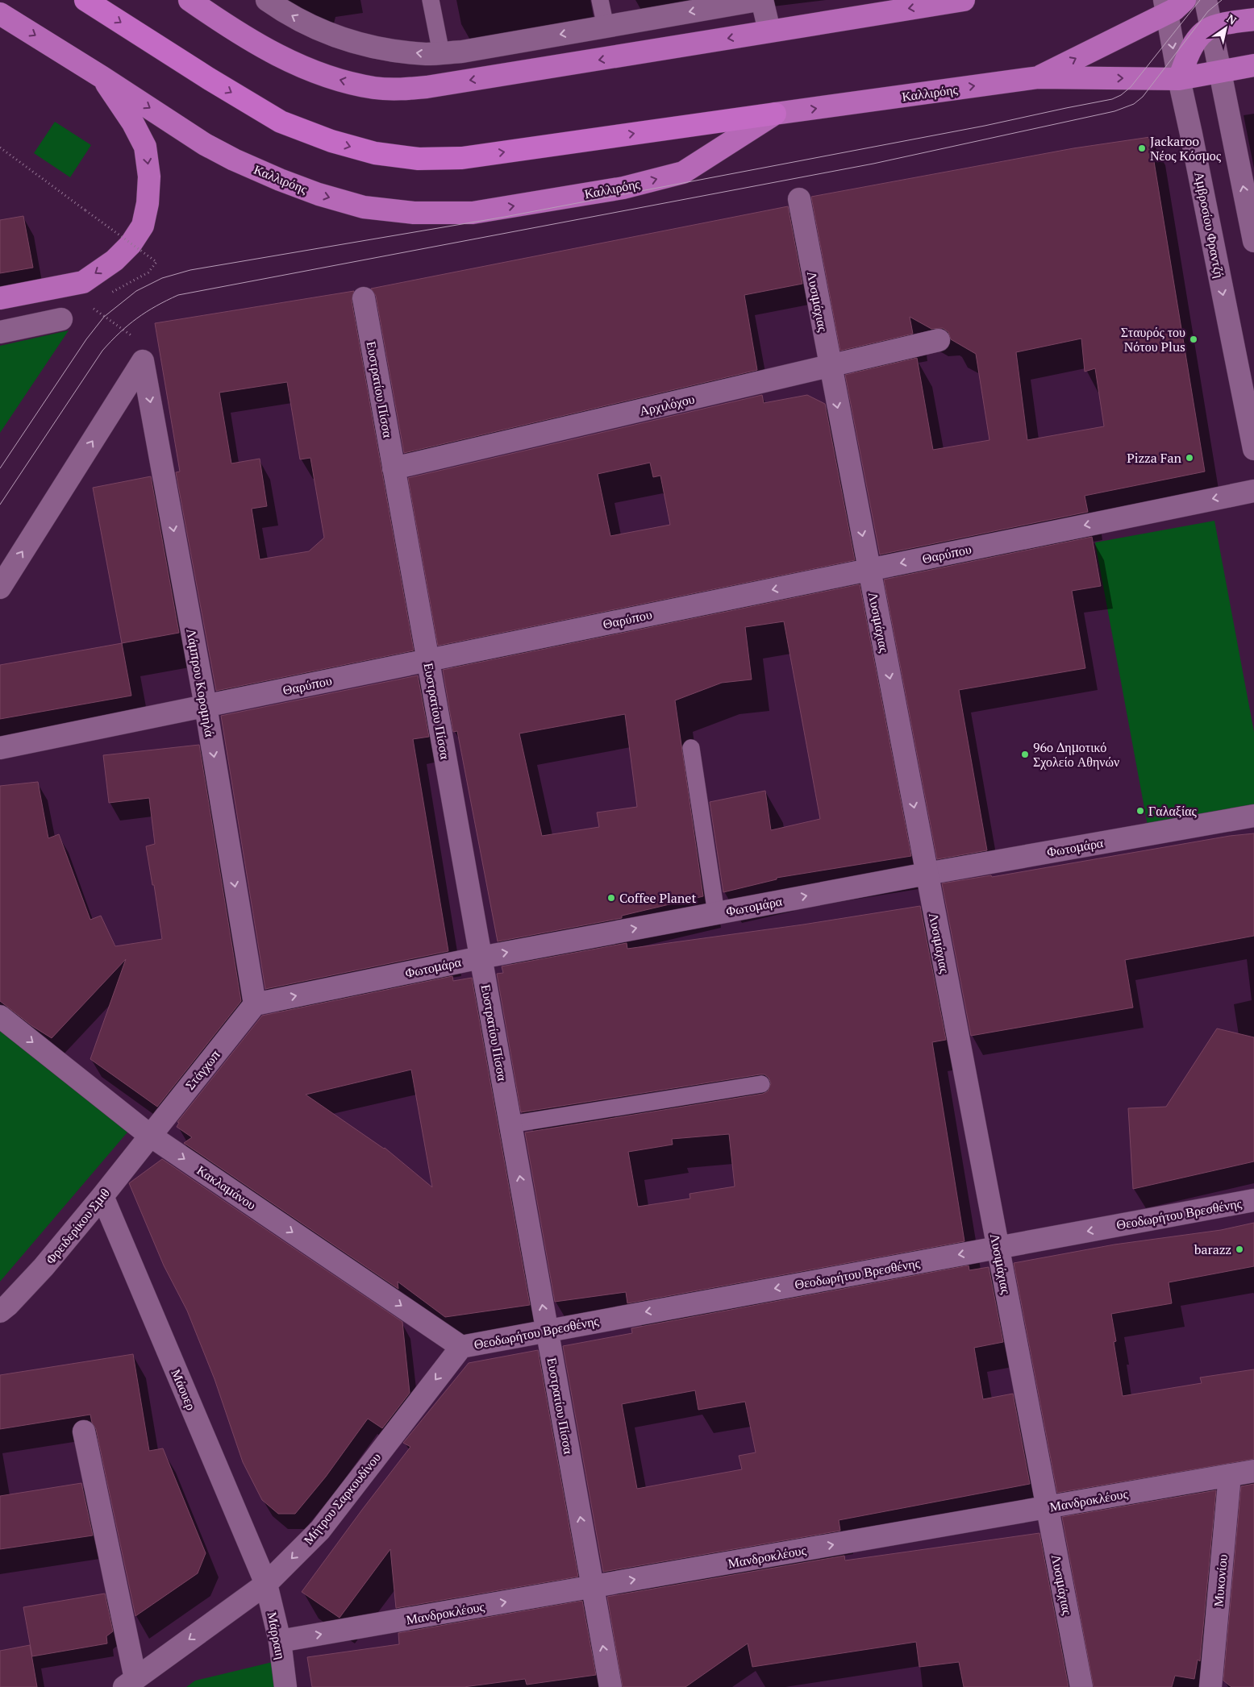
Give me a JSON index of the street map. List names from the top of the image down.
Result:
{
  "streets": {
    "main road": ["Καλλιρόης"],
    "street": [
      "Αμβροσίου Φραντζή",
      "Λυσιμάχιας",
      "Ευστρατίου Πίσσα",
      "Αρχιλόχου",
      "Θαρύπου",
      "Λάμπρου Κορομηλά",
      "Φωτομάρα",
      "Στάγχωπ",
      "Κακλαμάνου",
      "Θεοδωρήτου Βρεσθένης",
      "Φρειδερίκου Σμιθ",
      "Μάουερ",
      "Μήτρου Σαρκουδίνου",
      "Μανδροκλέους",
      "Μυκονίου",
      "Μάρραιη"
    ]
  },
  "crossings": [
    ["Καλλιρόης", "Αμβροσίου Φραντζή"],
    ["Λυσιμάχιας", "Αρχιλόχου"],
    ["Λυσιμάχιας", "Θαρύπου"],
    ["Λυσιμάχιας", "Φωτομάρα"],
    ["Λυσιμάχιας", "Θεοδωρήτου Βρεσθένης"],
    ["Λυσιμάχιας", "Μανδροκλέους"],
    ["Ευστρατίου Πίσσα", "Αρχιλόχου"],
    ["Ευστρατίου Πίσσα", "Θαρύπου"],
    ["Ευστρατίου Πίσσα", "Φωτομάρα"],
    ["Ευστρατίου Πίσσα", "Θεοδωρήτου Βρεσθένης"],
    ["Ευστρατίου Πίσσα", "Μανδροκλέους"],
    ["Θαρύπου", "Λάμπρου Κορομηλά"],
    ["Λάμπρου Κορομηλά", "Φωτομάρα"],
    ["Λάμπρου Κορομηλά", "Στάγχωπ"],
    ["Φωτομάρα", "Στάγχωπ"],
    ["Στάγχωπ", "Κακλαμάνου"],
    ["Στάγχωπ", "Φρειδερίκου Σμιθ"],
    ["Κακλαμάνου", "Θεοδωρήτου Βρεσθένης"],
    ["Κακλαμάνου", "Φρειδερίκου Σμιθ"],
    ["Κακλαμάνου", "Μήτρου Σαρκουδίνου"],
    ["Θεοδωρήτου Βρεσθένης", "Μήτρου Σαρκουδίνου"],
    ["Φρειδερίκου Σμιθ", "Μάουερ"],
    ["Μάουερ", "Μήτρου Σαρκουδίνου"],
    ["Μάουερ", "Μάρραιη"],
    ["Μήτρου Σαρκουδίνου", "Μάρραιη"],
    ["Μανδροκλέους", "Μυκονίου"],
    ["Μανδροκλέους", "Μάρραιη"]
  ],
  "one_way": [
    "Ευστρατίου Πίσσα",
    "Θαρύπου",
    "Φωτομάρα",
    "Κακλαμάνου",
    "Θεοδωρήτου Βρεσθένης",
    "Μήτρου Σαρκουδίνου",
    "Μανδροκλέους"
  ],
  "places": [
    "Jackaroo Νέος Κόσμος",
    "Σταυρός του Νότου Plus",
    "Pizza Fan",
    "96ο Δημοτικό Σχολείο Αθηνών",
    "Γαλαξίας",
    "Coffee Planet",
    "barazz"
  ],
  "north": "top right"
}
